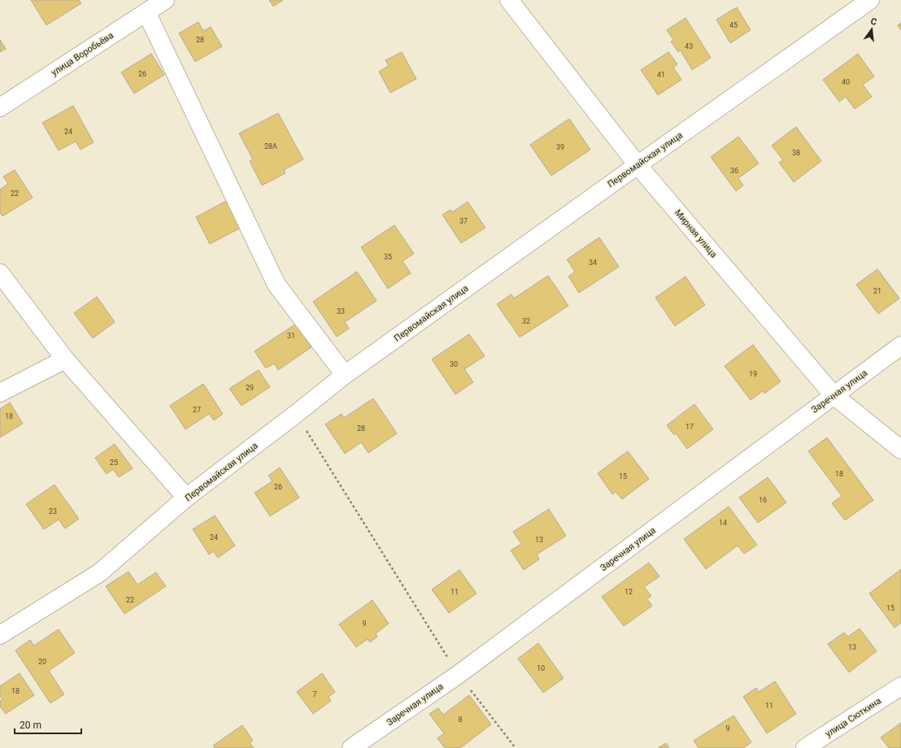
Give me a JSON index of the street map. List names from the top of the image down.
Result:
{
  "streets": {
    "street": [
      "улица Воробьёва",
      "Первомайская улица",
      "Мирная улица",
      "Заречная улица",
      "улица Сюткина"
    ]
  },
  "crossings": [
    ["Первомайская улица", "Мирная улица"],
    ["Мирная улица", "Заречная улица"]
  ],
  "house_numbers": [
    "45",
    "28",
    "43",
    "26",
    "41",
    "40",
    "24",
    "28А",
    "39",
    "38",
    "36",
    "22",
    "37",
    "35",
    "34",
    "21",
    "33",
    "32",
    "31",
    "30",
    "19",
    "29",
    "27",
    "18",
    "17",
    "28",
    "25",
    "18",
    "15",
    "26",
    "16",
    "23",
    "14",
    "24",
    "13",
    "11",
    "12",
    "22",
    "15",
    "9",
    "13",
    "20",
    "10",
    "18",
    "7",
    "11",
    "8",
    "9"
  ],
  "scale_bar": "20 m",
  "north": "top"
}
